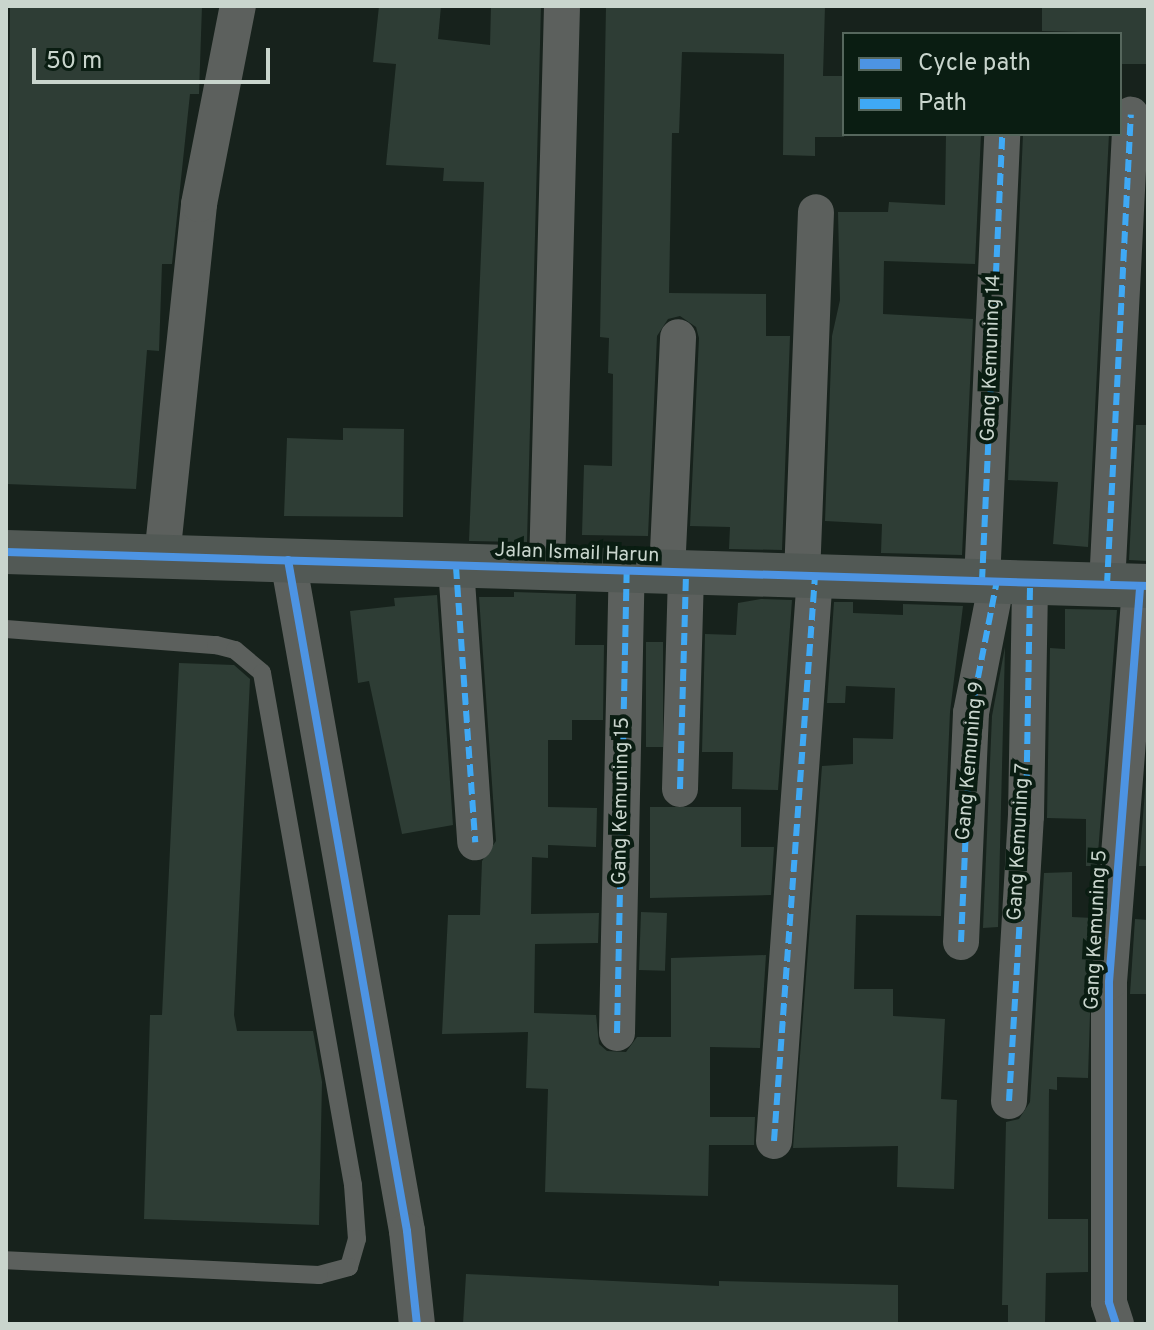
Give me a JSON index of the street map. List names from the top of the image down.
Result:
{
  "streets": {
    "street": [
      "Gang Kemuning 14",
      "Jalan Ismail Harun",
      "Gang Kemuning 9",
      "Gang Kemuning 15",
      "Gang Kemuning 7",
      "Gang Kemuning 5"
    ]
  },
  "crossings": [
    ["Gang Kemuning 14", "Jalan Ismail Harun"],
    ["Gang Kemuning 14", "Gang Kemuning 9"],
    ["Gang Kemuning 14", "Gang Kemuning 7"],
    ["Jalan Ismail Harun", "Gang Kemuning 9"],
    ["Jalan Ismail Harun", "Gang Kemuning 15"],
    ["Jalan Ismail Harun", "Gang Kemuning 7"],
    ["Jalan Ismail Harun", "Gang Kemuning 5"],
    ["Gang Kemuning 9", "Gang Kemuning 7"]
  ],
  "legend": ["Cycle path", "Path"],
  "scale_bar": "50 m"
}
